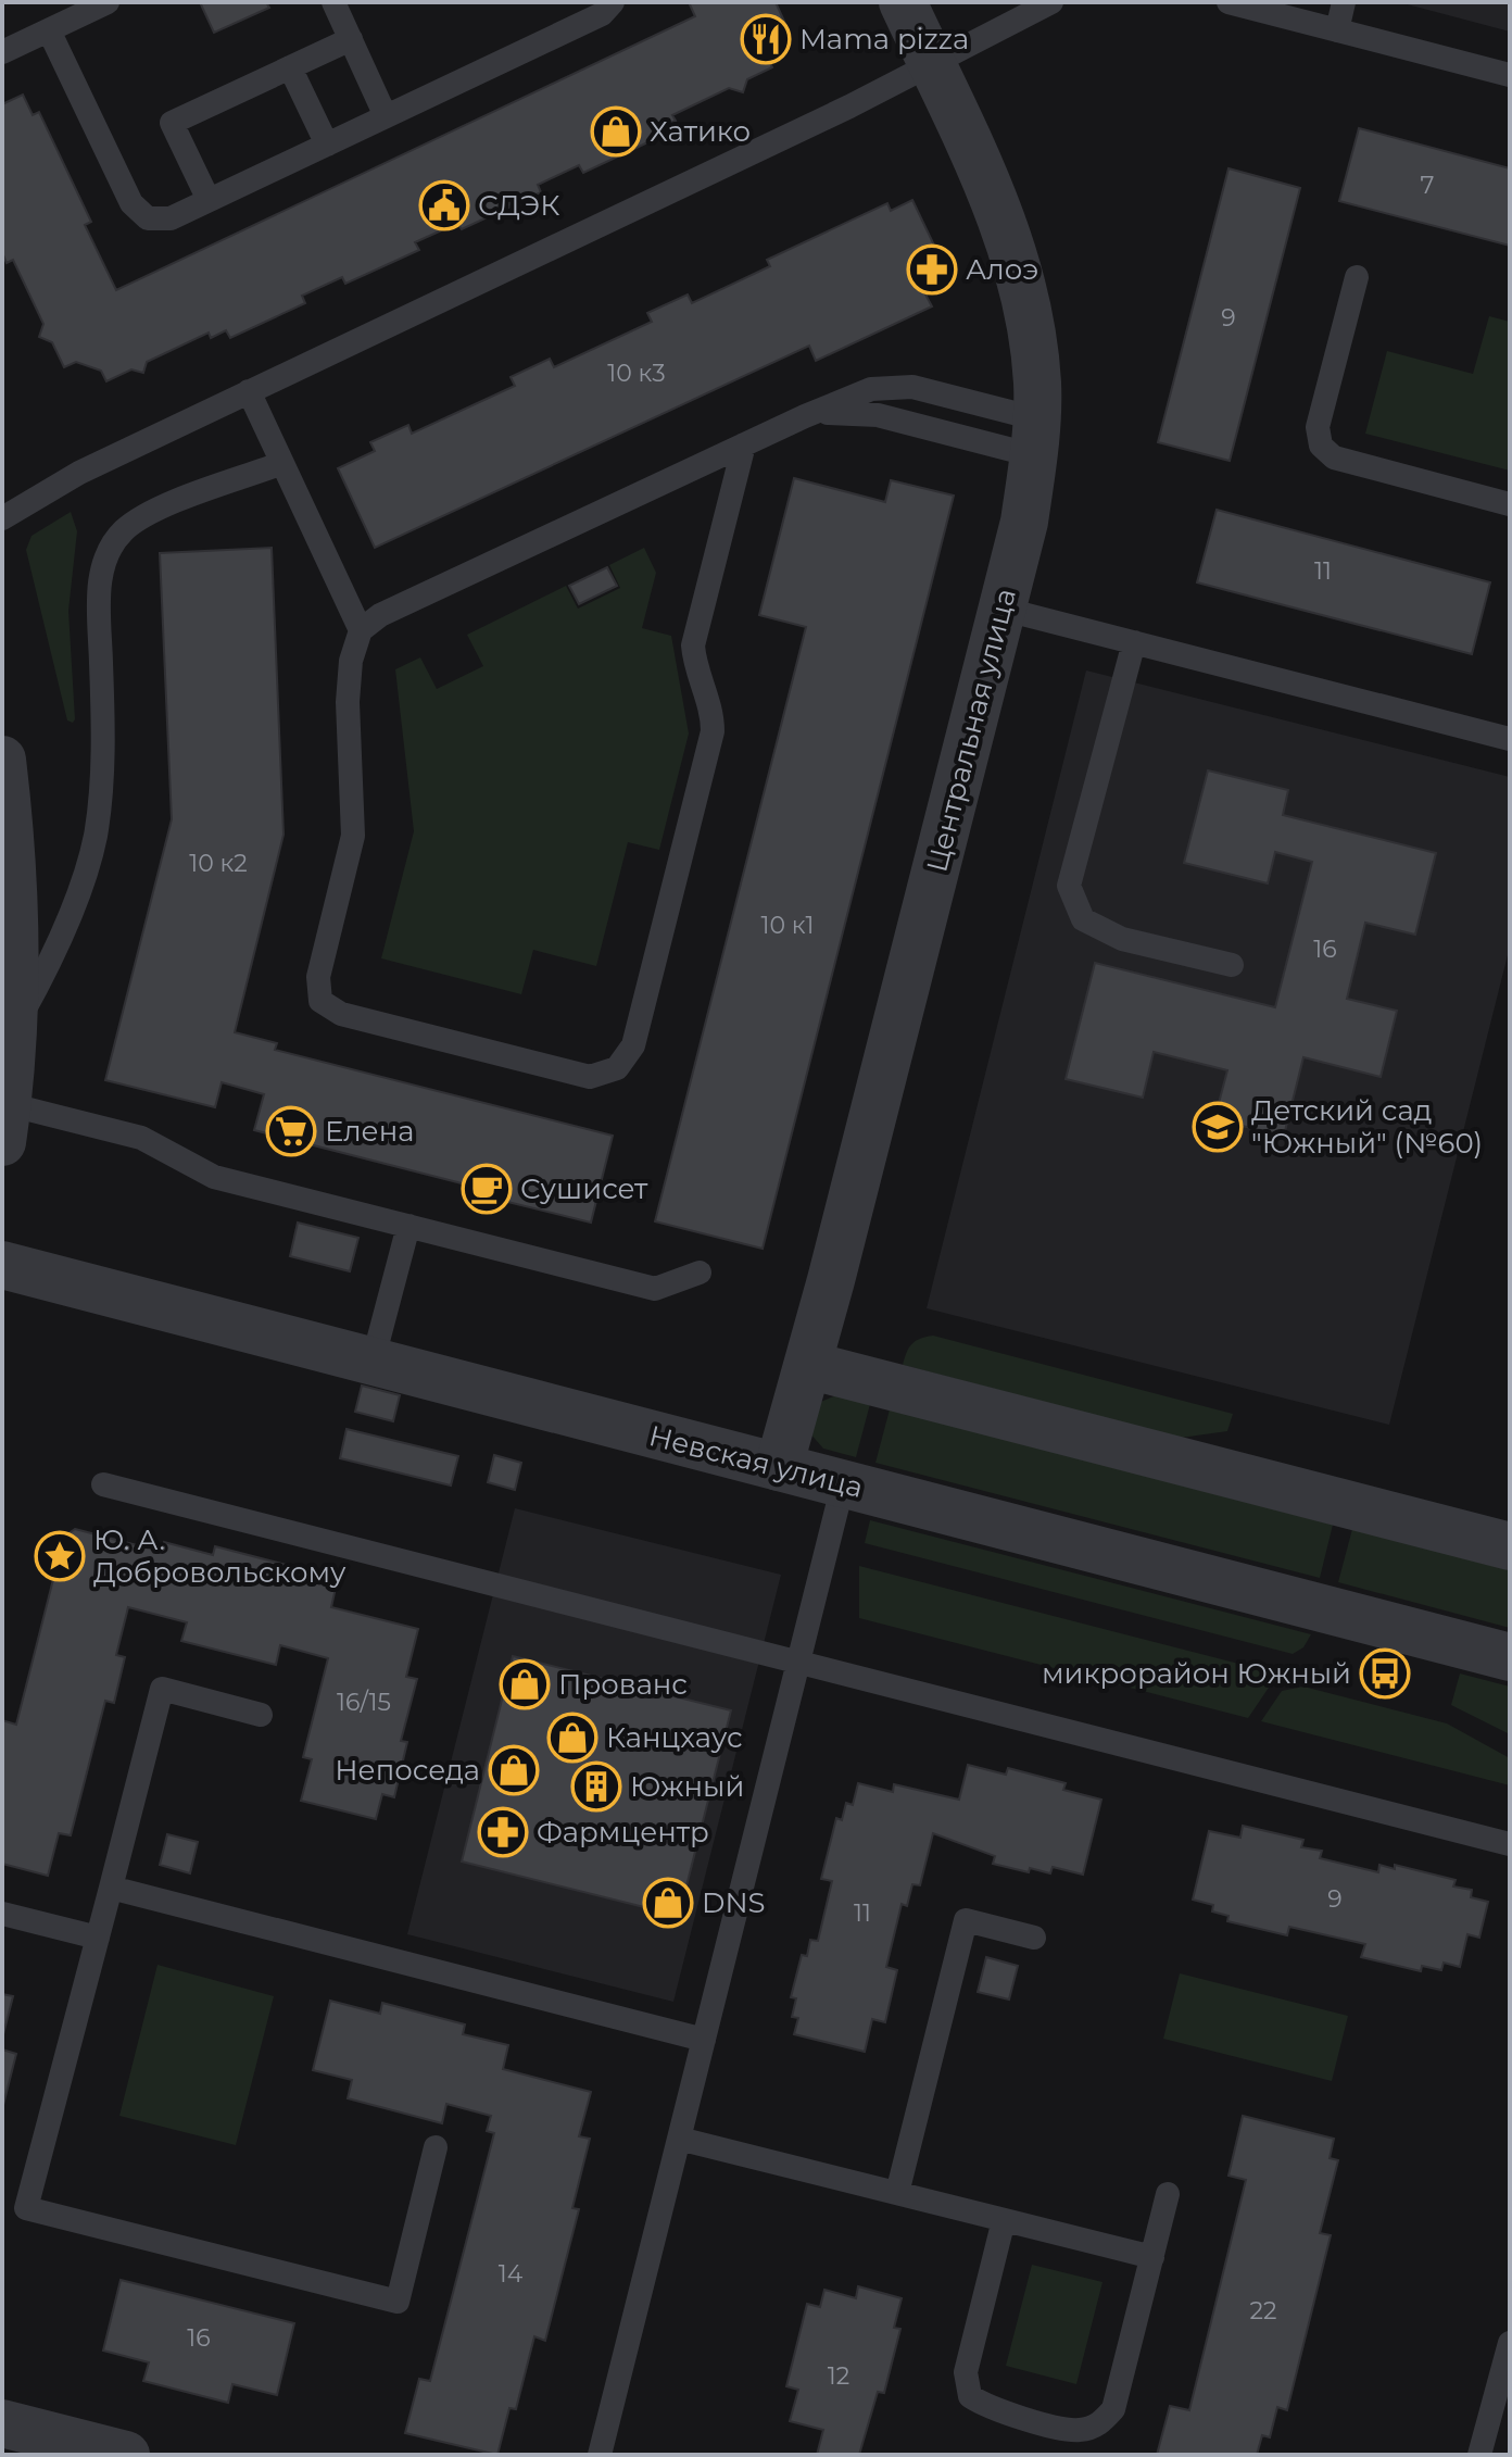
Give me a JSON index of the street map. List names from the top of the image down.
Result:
{
  "streets": {
    "street": ["Центральная улица", "Невская улица"]
  },
  "crossings": [
    ["Центральная улица", "Невская улица"]
  ],
  "places": {
    "restaurant": ["Mama pizza"],
    "shop": [
      "Хатико",
      "Прованс",
      "Канцхаус",
      "Непоседа",
      "DNS"
    ],
    "public building": ["СДЭК"],
    "pharmacy": ["Алоэ", "Фармцентр"],
    "school or university": ["Детский сад \"Южный\" (№60)"],
    "supermarket": ["Елена"],
    "cafe": ["Сушисет"],
    "place": ["Ю. А. Добровольскому"],
    "bus stop": ["микрорайон Южный"],
    "building": ["Южный"]
  },
  "house_numbers": [
    "7",
    "9",
    "10 к3",
    "11",
    "10 к2",
    "10 к1",
    "16",
    "16/15",
    "9",
    "11",
    "14",
    "22",
    "16",
    "12"
  ]
}
